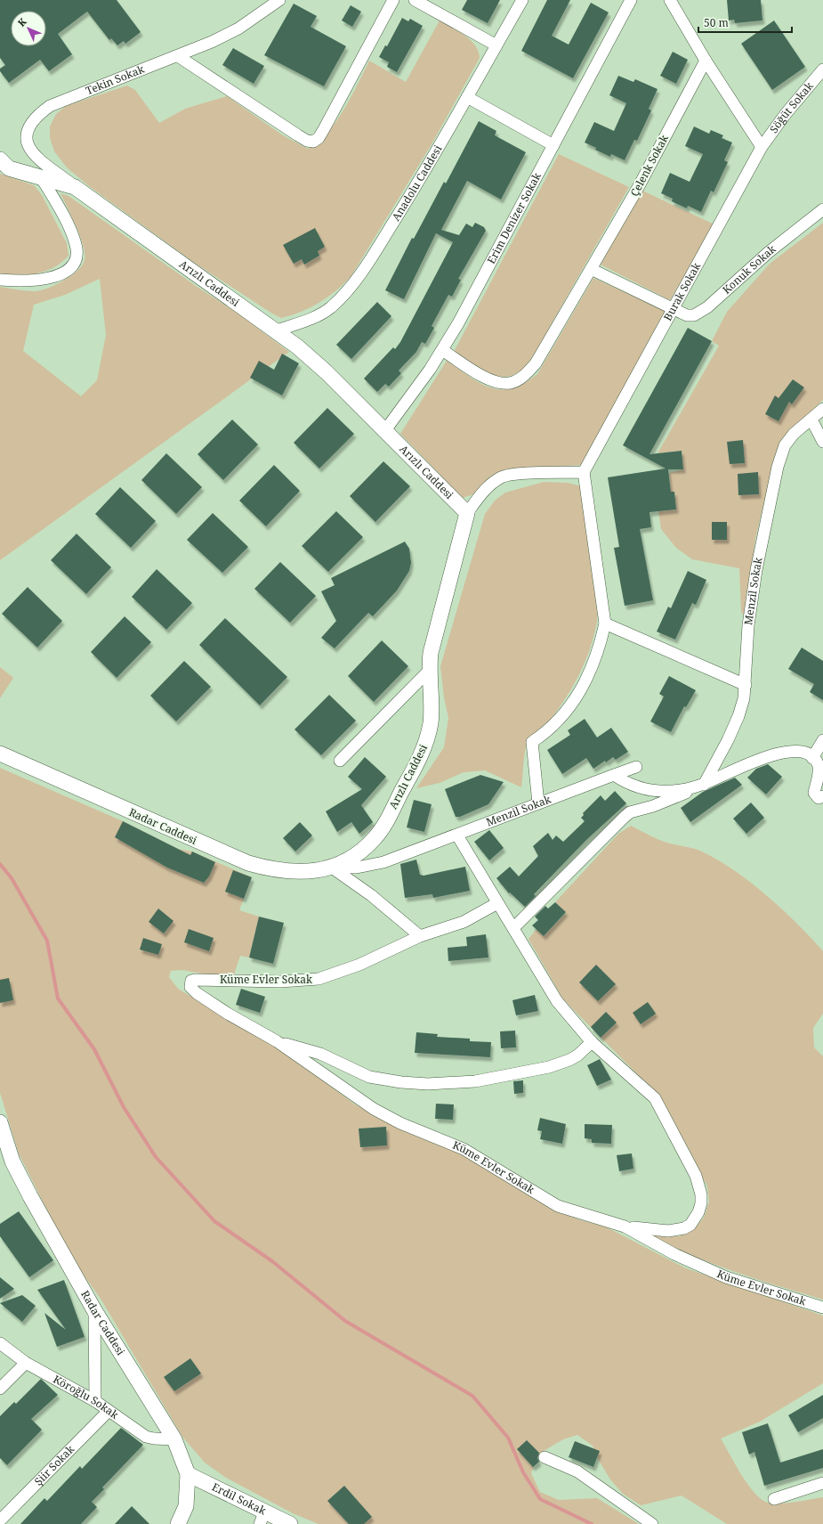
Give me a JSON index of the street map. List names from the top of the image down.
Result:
{
  "streets": {
    "street": [
      "Tekin Sokak",
      "Söğüt Sokak",
      "Çelenk Sokak",
      "Anadolu Caddesi",
      "Erim Denizer Sokak",
      "Konuk Sokak",
      "Arızlı Caddesi",
      "Burak Sokak",
      "Menzil Sokak",
      "Radar Caddesi",
      "Küme Evler Sokak",
      "Köroğlu Sokak",
      "Şiir Sokak",
      "Erdil Sokak"
    ]
  },
  "crossings": [
    ["Tekin Sokak", "Arızlı Caddesi"],
    ["Söğüt Sokak", "Burak Sokak"],
    ["Çelenk Sokak", "Erim Denizer Sokak"],
    ["Anadolu Caddesi", "Arızlı Caddesi"],
    ["Erim Denizer Sokak", "Arızlı Caddesi"],
    ["Konuk Sokak", "Burak Sokak"],
    ["Arızlı Caddesi", "Menzil Sokak"],
    ["Arızlı Caddesi", "Radar Caddesi"],
    ["Menzil Sokak", "Radar Caddesi"],
    ["Menzil Sokak", "Küme Evler Sokak"],
    ["Radar Caddesi", "Köroğlu Sokak"],
    ["Radar Caddesi", "Erdil Sokak"],
    ["Köroğlu Sokak", "Şiir Sokak"]
  ],
  "scale_bar": "50 m",
  "north": "top left"
}
